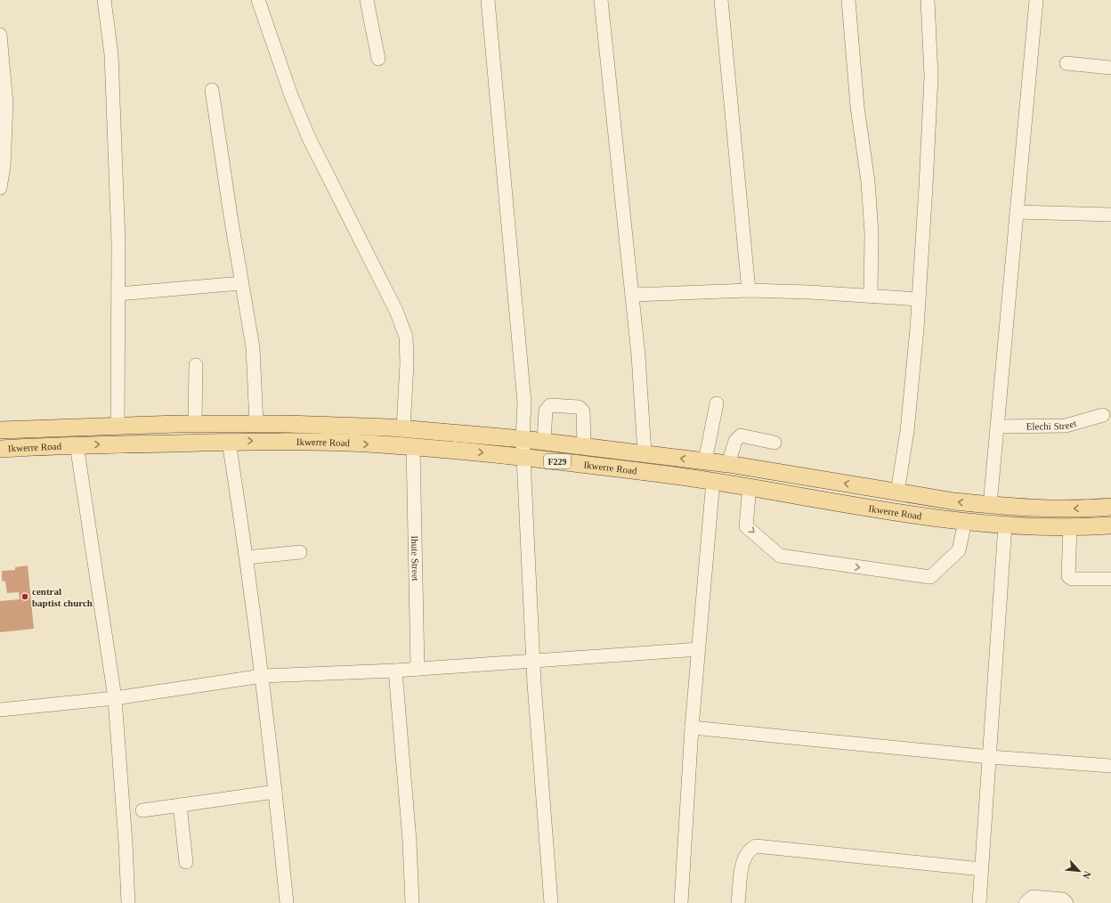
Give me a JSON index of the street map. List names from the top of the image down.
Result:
{
  "streets": {
    "main road": ["Ikwerre Road", "F229"],
    "street": ["Elechi Street", "Ihute Street"]
  },
  "crossings": [
    ["Ikwerre Road", "Ihute Street"]
  ],
  "places": ["central baptist church"],
  "north": "bottom right"
}
